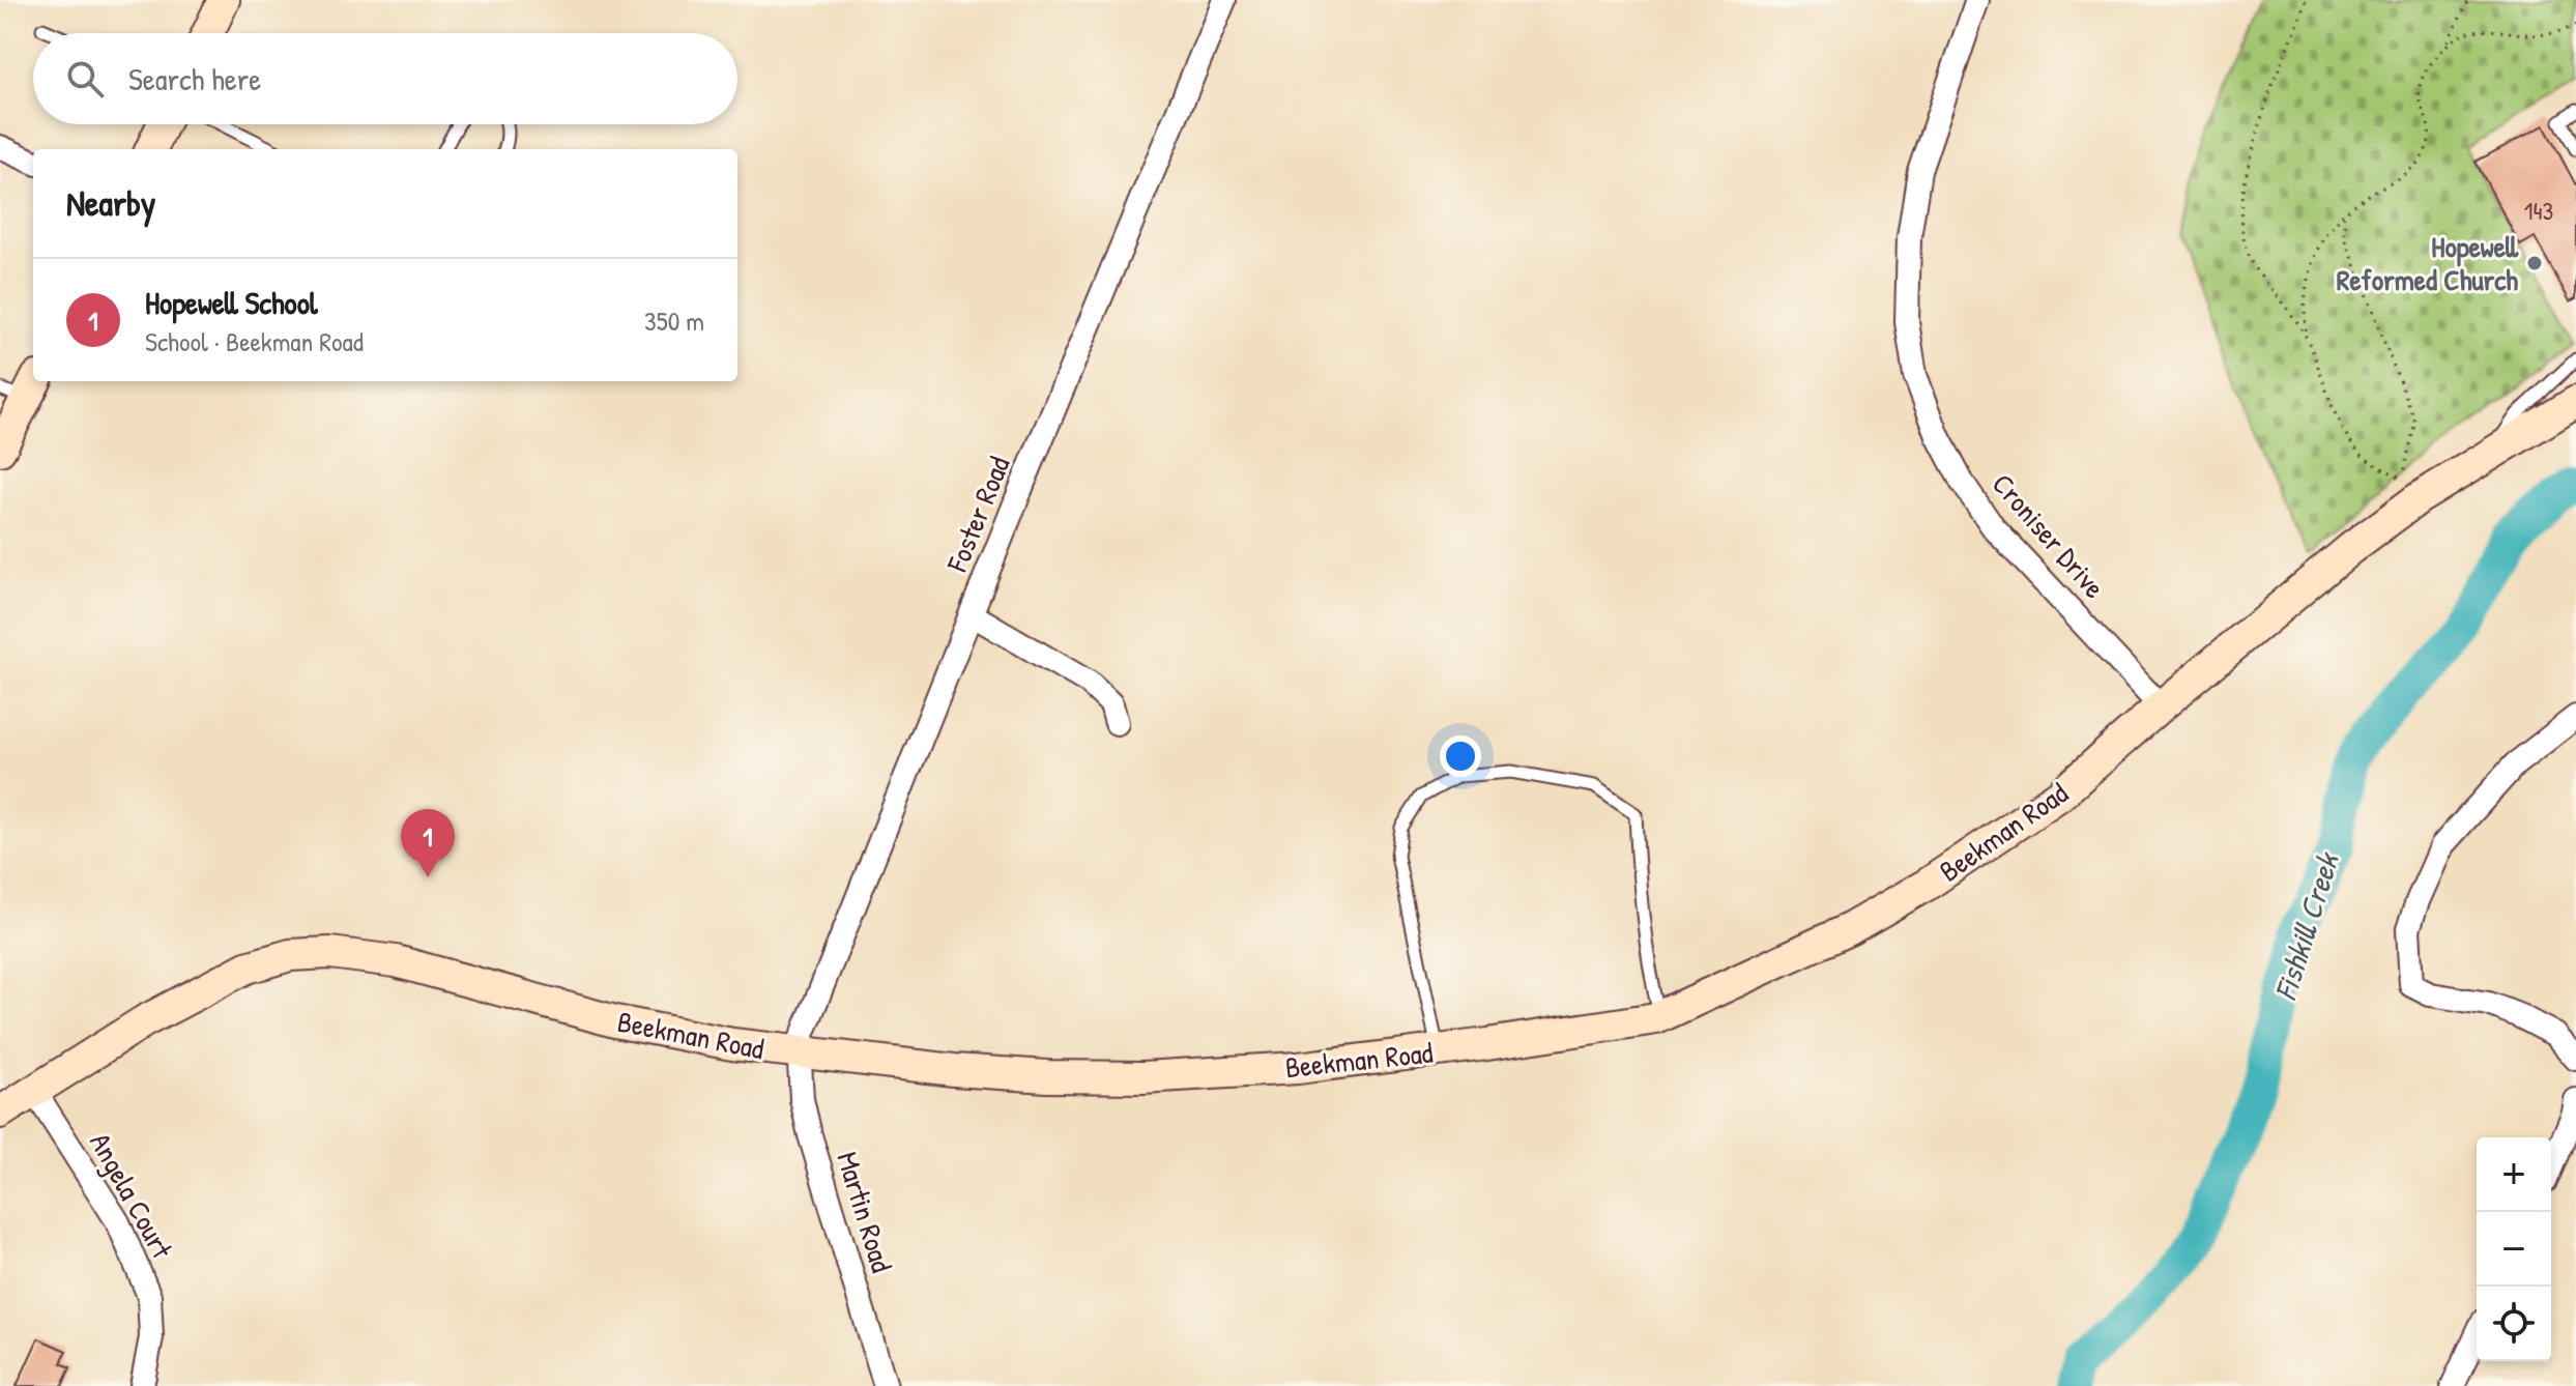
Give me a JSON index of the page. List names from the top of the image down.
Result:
{
  "streets": {
    "street": [
      "Foster Road",
      "Croniser Drive",
      "Beekman Road",
      "Angela Court",
      "Martin Road"
    ]
  },
  "crossings": [
    ["Foster Road", "Beekman Road"],
    ["Foster Road", "Martin Road"],
    ["Croniser Drive", "Beekman Road"],
    ["Beekman Road", "Angela Court"],
    ["Beekman Road", "Martin Road"]
  ],
  "water": ["Fishkill Creek"],
  "places": ["Hopewell Reformed Church"],
  "house_numbers": ["143"],
  "page": {
    "search": "Search here",
    "heading": "Nearby",
    "list": [
      {
        "mark": "1",
        "name": "Hopewell School",
        "note": "School · Beekman Road",
        "value": "350 m"
      }
    ],
    "pins": "1",
    "map_buttons": ["+", "−"]
  }
}
